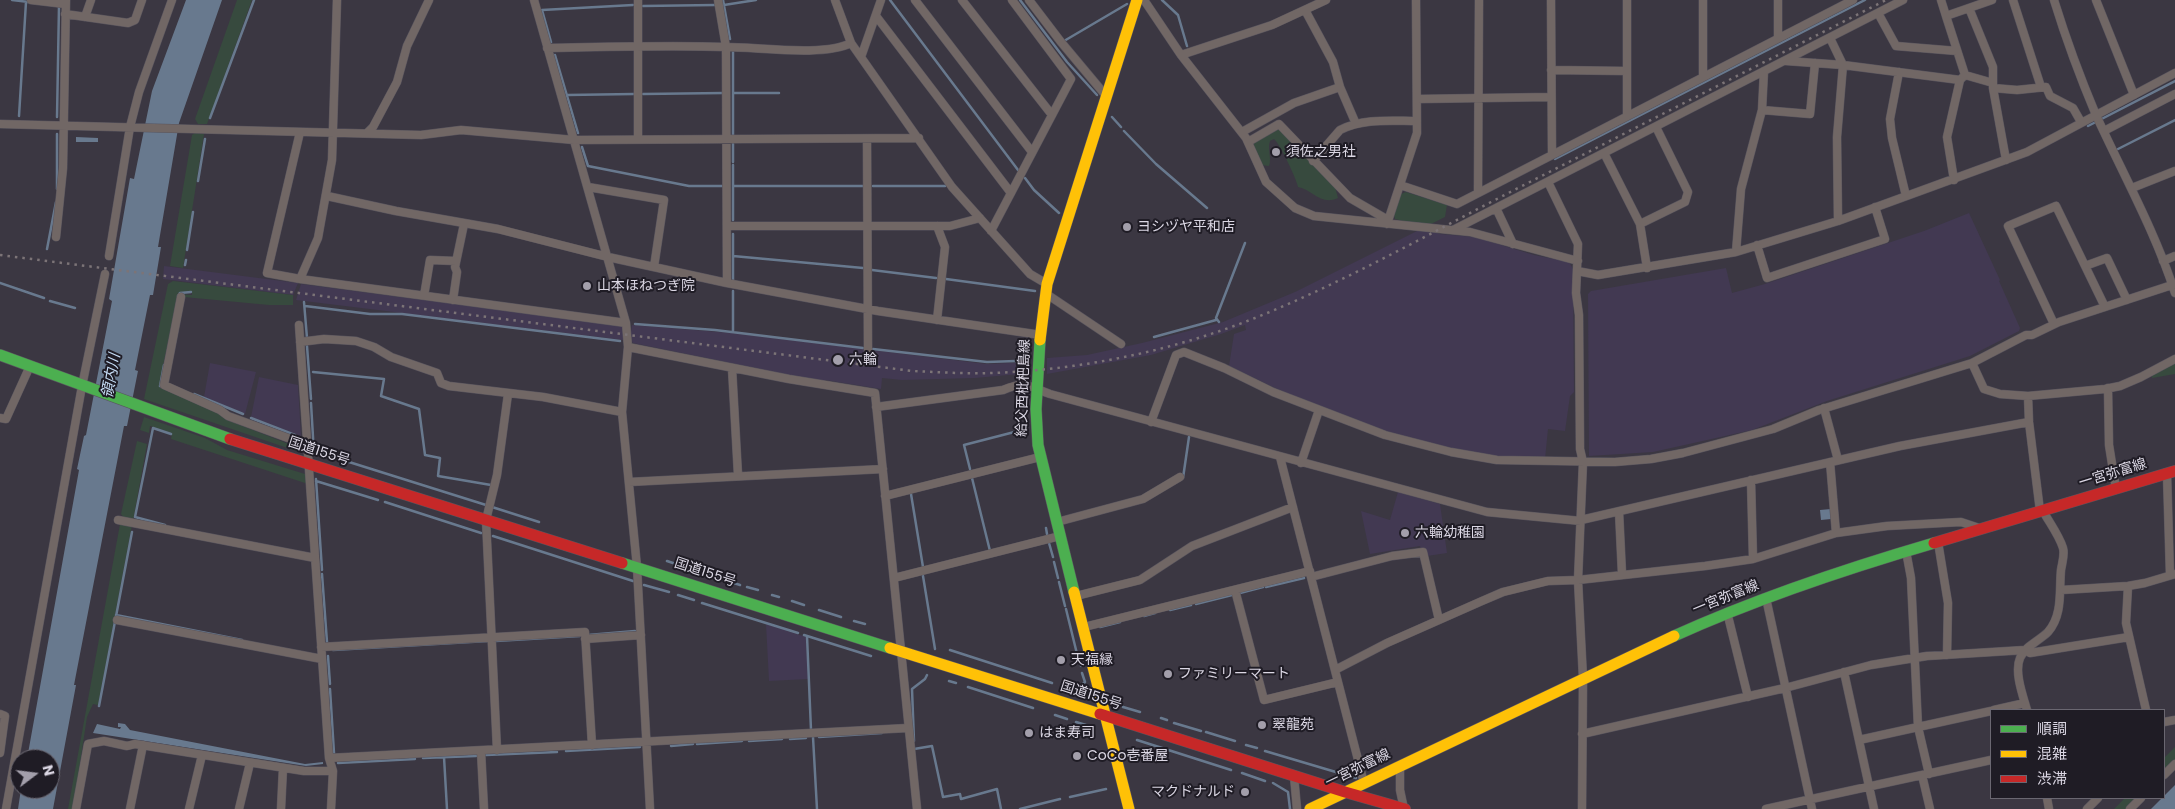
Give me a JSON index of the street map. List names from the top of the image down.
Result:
{
  "streets": {
    "main road": ["給父西枇杷島線", "国道155号", "一宮弥富線"]
  },
  "crossings": [
    ["給父西枇杷島線", "国道155号"],
    ["国道155号", "一宮弥富線"]
  ],
  "water": ["領内川"],
  "places": [
    "須佐之男社",
    "ヨシヅヤ平和店",
    "山本ほねつぎ院",
    "六輪",
    "六輪幼稚園",
    "天福縁",
    "ファミリーマート",
    "翠龍苑",
    "はま寿司",
    "CoCo壱番屋",
    "マクドナルド"
  ],
  "legend": ["順調", "混雑", "渋滞"],
  "north": "right"
}
